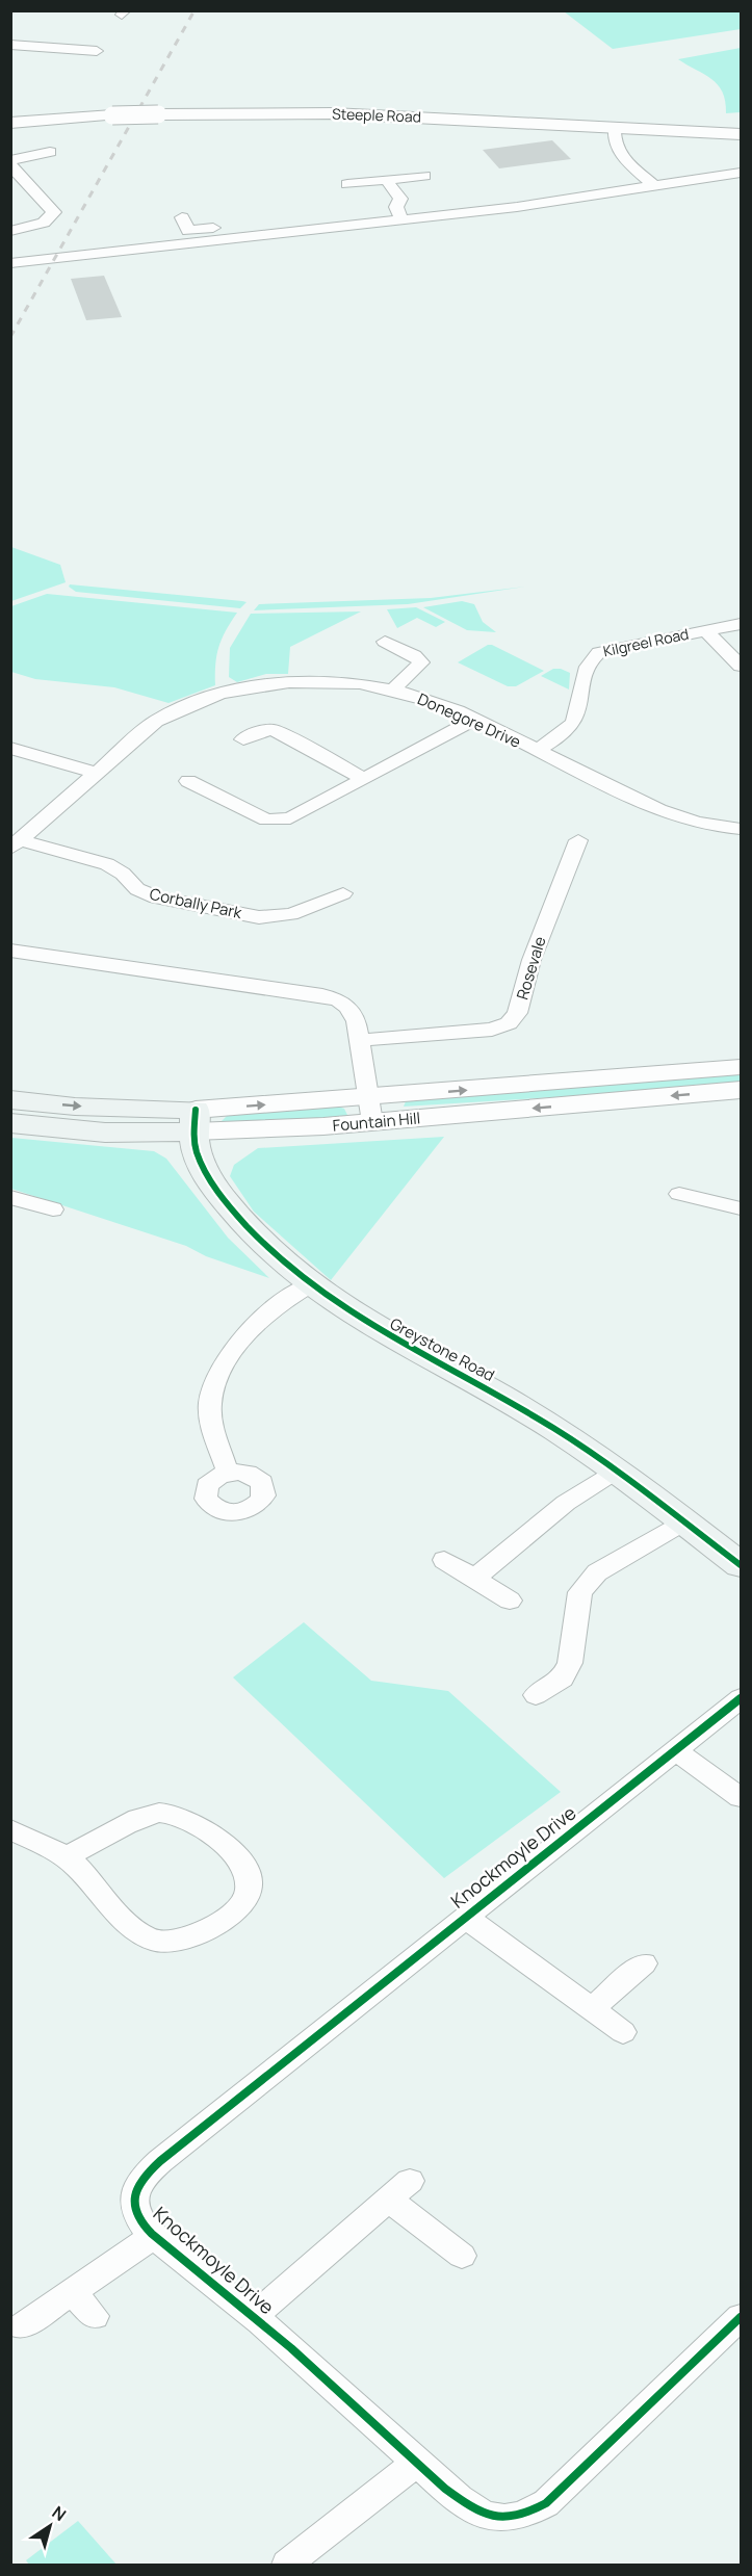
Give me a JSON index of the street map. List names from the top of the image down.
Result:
{
  "streets": {
    "main road": ["Fountain Hill", "Greystone Road"],
    "street": [
      "Steeple Road",
      "Kilgreel Road",
      "Donegore Drive",
      "Corbally Park",
      "Rosevale",
      "Knockmoyle Drive"
    ]
  },
  "crossings": [
    ["Kilgreel Road", "Donegore Drive"],
    ["Donegore Drive", "Corbally Park"],
    ["Fountain Hill", "Greystone Road"]
  ],
  "north": "top right"
}
